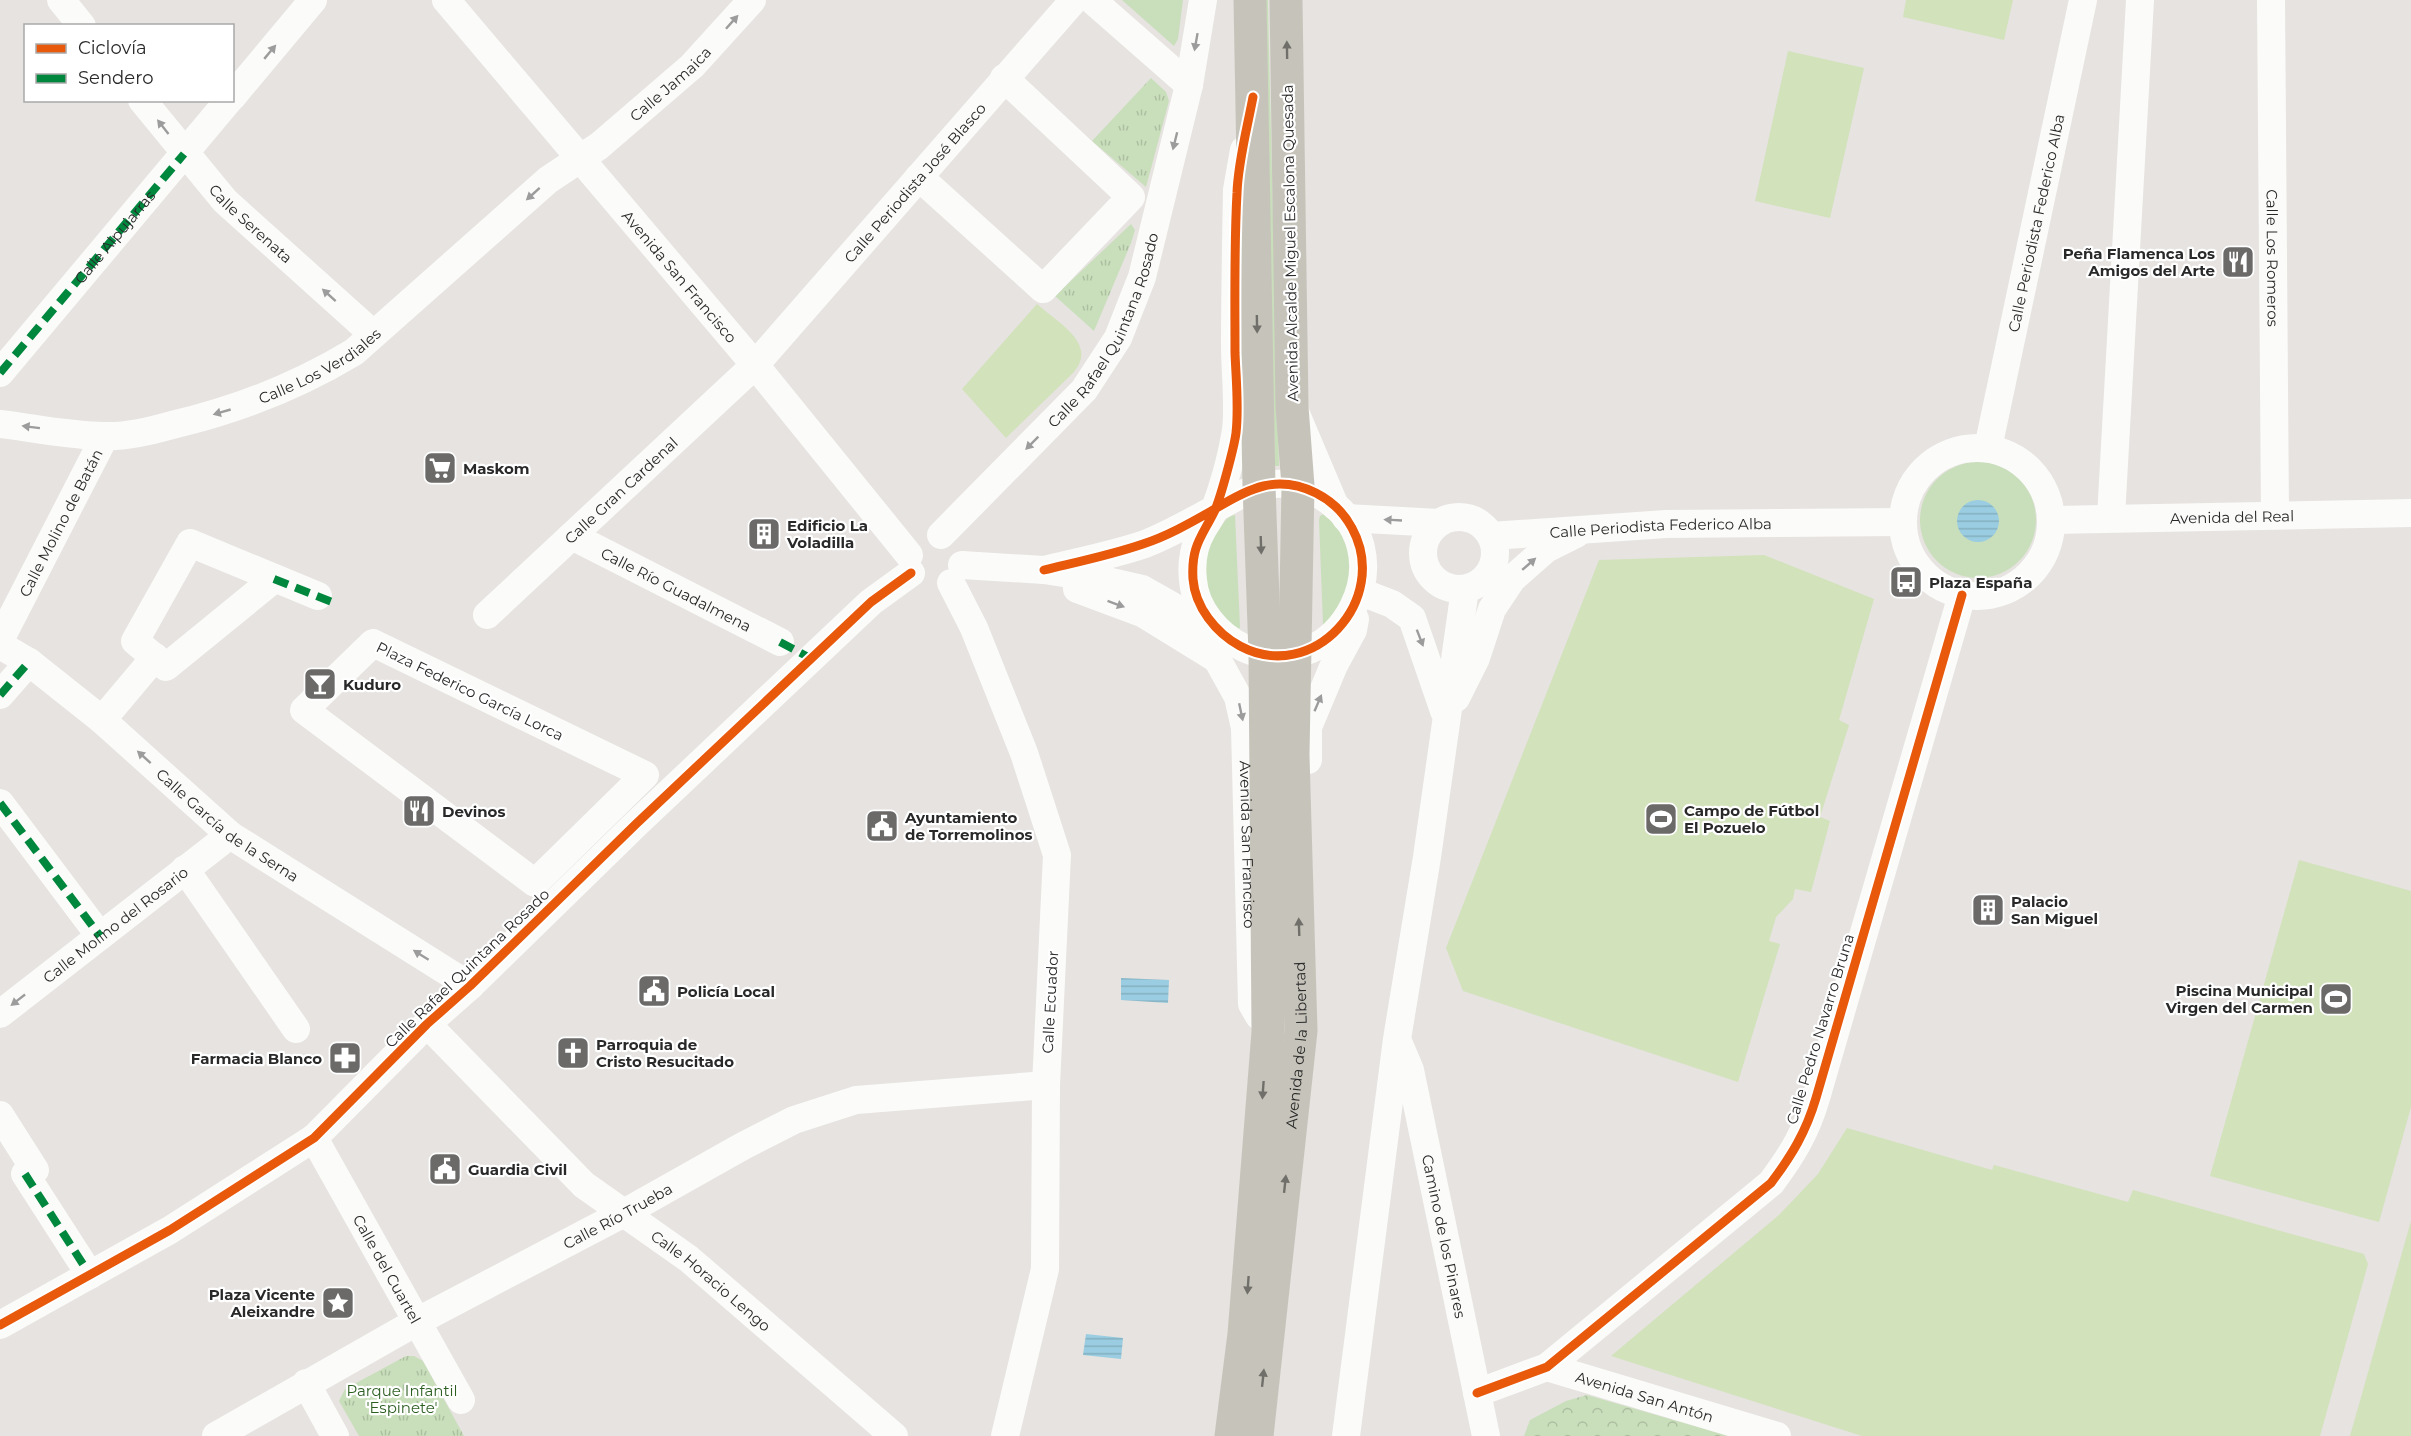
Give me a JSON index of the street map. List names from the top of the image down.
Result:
{
  "streets": {
    "main road": ["Avenida Alcalde Miguel Escalona Quesada", "Avenida de la Libertad"],
    "street": [
      "Calle Jamaica",
      "Calle Periodista José Blasco",
      "Calle Serenata",
      "Calle Periodista Federico Alba",
      "Calle Alpujarras",
      "Calle Los Romeros",
      "Avenida San Francisco",
      "Calle Rafael Quintana Rosado",
      "Calle Los Verdiales",
      "Calle Gran Cardenal",
      "Avenida del Real",
      "Calle Molino de Batán",
      "Calle Río Guadalmena",
      "Plaza Federico García Lorca",
      "Calle García de la Serna",
      "Calle Molino del Rosario",
      "Calle Ecuador",
      "Calle Pedro Navarro Bruna",
      "Calle Río Trueba",
      "Camino de los Pinares",
      "Calle del Cuartel",
      "Calle Horacio Lengo",
      "Avenida San Antón"
    ]
  },
  "crossings": [
    ["Calle Jamaica", "Avenida San Francisco"],
    ["Calle Jamaica", "Calle Los Verdiales"],
    ["Calle Periodista José Blasco", "Avenida San Francisco"],
    ["Calle Periodista José Blasco", "Calle Gran Cardenal"],
    ["Calle Serenata", "Calle Alpujarras"],
    ["Calle Serenata", "Calle Los Verdiales"],
    ["Calle Periodista Federico Alba", "Avenida del Real"],
    ["Calle Periodista Federico Alba", "Calle Pedro Navarro Bruna"],
    ["Avenida Alcalde Miguel Escalona Quesada", "Avenida de la Libertad"],
    ["Calle Los Romeros", "Avenida del Real"],
    ["Avenida San Francisco", "Calle Rafael Quintana Rosado"],
    ["Avenida San Francisco", "Calle Los Verdiales"],
    ["Avenida San Francisco", "Calle Gran Cardenal"],
    ["Avenida San Francisco", "Calle Ecuador"],
    ["Avenida San Francisco", "Avenida de la Libertad"],
    ["Calle Rafael Quintana Rosado", "Calle García de la Serna"],
    ["Calle Rafael Quintana Rosado", "Calle Ecuador"],
    ["Calle Rafael Quintana Rosado", "Calle del Cuartel"],
    ["Calle Rafael Quintana Rosado", "Calle Horacio Lengo"],
    ["Calle Los Verdiales", "Calle Molino de Batán"],
    ["Calle Gran Cardenal", "Calle Río Guadalmena"],
    ["Avenida del Real", "Calle Pedro Navarro Bruna"],
    ["Calle García de la Serna", "Calle Molino del Rosario"],
    ["Calle Ecuador", "Calle Río Trueba"],
    ["Calle Pedro Navarro Bruna", "Camino de los Pinares"],
    ["Calle Pedro Navarro Bruna", "Avenida San Antón"],
    ["Calle Río Trueba", "Calle del Cuartel"],
    ["Calle Río Trueba", "Calle Horacio Lengo"]
  ],
  "one_way": ["Calle Jamaica", "Calle Serenata", "Calle Molino del Rosario"],
  "parks": ["Parque Infantil 'Espinete'"],
  "places": {
    "restaurant": ["Peña Flamenca Los Amigos del Arte", "Devinos"],
    "supermarket": ["Maskom"],
    "building": ["Edificio La Voladilla", "Palacio San Miguel"],
    "bus stop": ["Plaza España"],
    "bar": ["Kuduro"],
    "sports": ["Campo de Fútbol El Pozuelo", "Piscina Municipal Virgen del Carmen"],
    "public building": ["Ayuntamiento de Torremolinos", "Policía Local", "Guardia Civil"],
    "church": ["Parroquia de Cristo Resucitado"],
    "pharmacy": ["Farmacia Blanco"],
    "place": ["Plaza Vicente Aleixandre"]
  },
  "legend": ["Ciclovía", "Sendero"]
}
